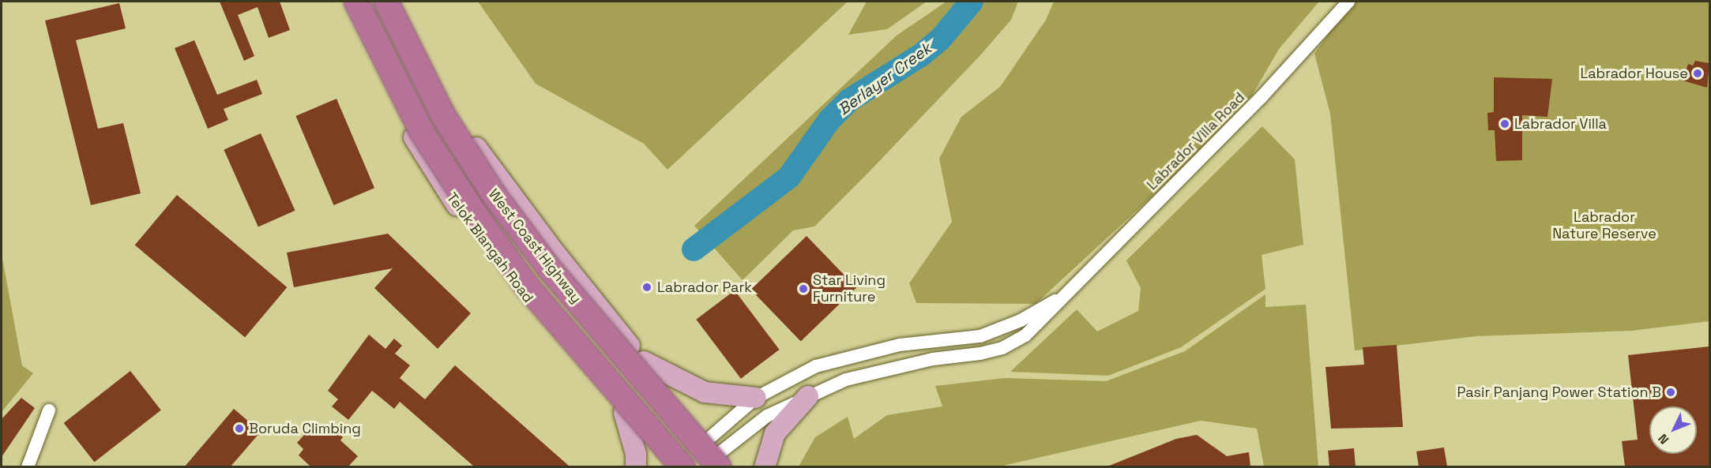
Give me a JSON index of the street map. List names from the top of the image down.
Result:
{
  "streets": {
    "highway": ["West Coast Highway"],
    "main road": ["Telok Blangah Road"],
    "street": ["Labrador Villa Road"]
  },
  "crossings": [
    ["Labrador Villa Road", "West Coast Highway"]
  ],
  "water": ["Berlayer Creek"],
  "parks": ["Labrador Nature Reserve"],
  "places": [
    "Labrador House",
    "Labrador Villa",
    "Labrador Park",
    "Star Living Furniture",
    "Pasir Panjang Power Station B",
    "Boruda Climbing"
  ],
  "north": "bottom left"
}
